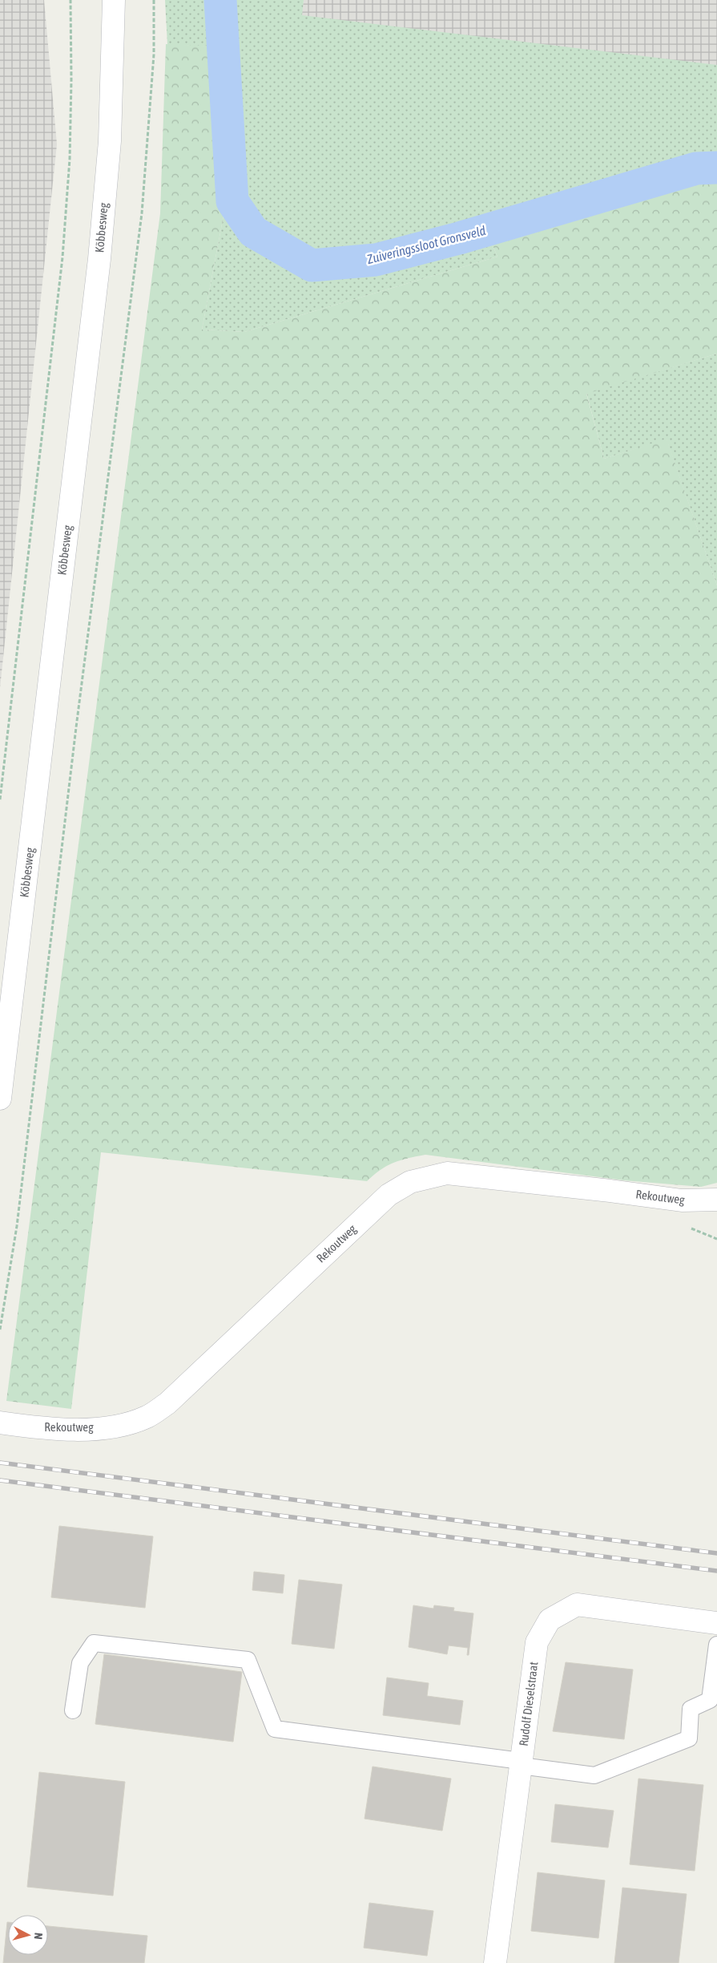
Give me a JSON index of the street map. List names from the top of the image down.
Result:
{
  "streets": {
    "street": ["Köbbesweg", "Rekoutweg", "Rudolf Dieselstraat"]
  },
  "water": ["Zuiveringssloot Gronsveld"],
  "north": "right"
}
